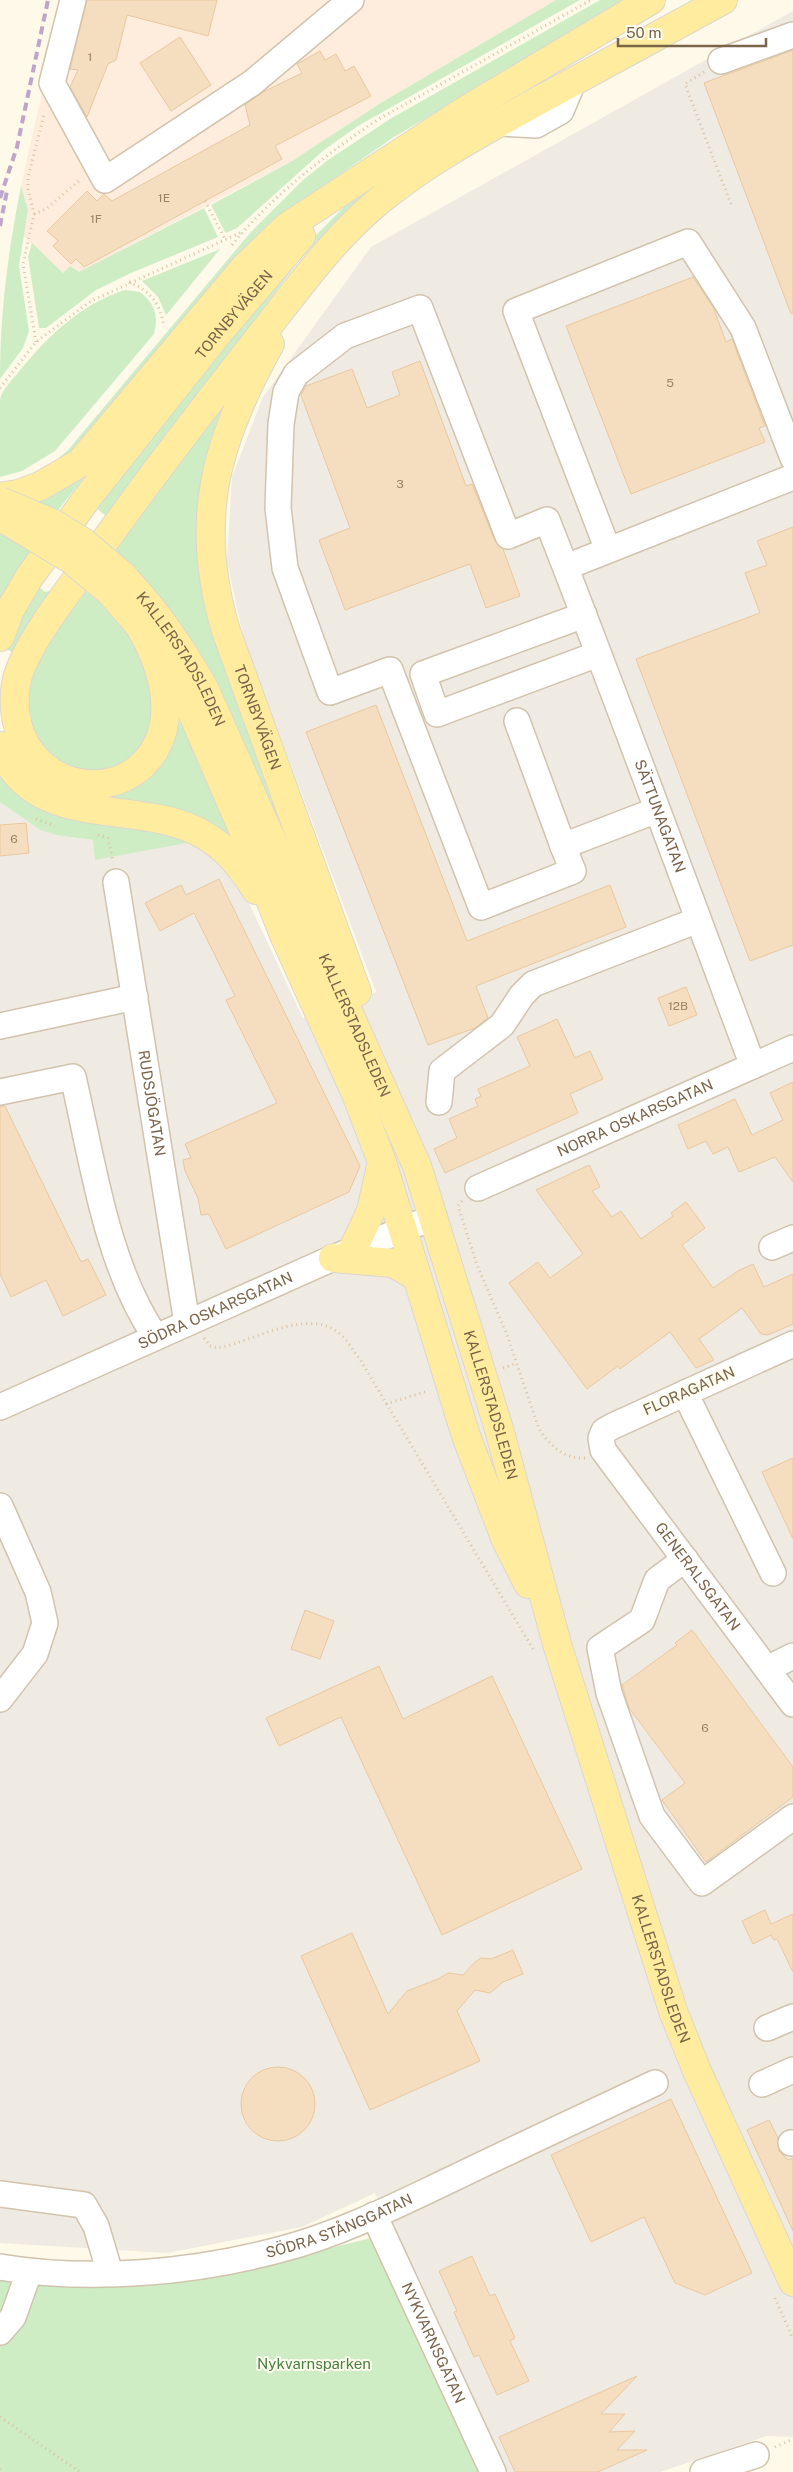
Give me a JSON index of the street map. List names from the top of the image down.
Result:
{
  "streets": {
    "main road": ["TORNBYVÄGEN", "KALLERSTADSLEDEN"],
    "street": [
      "SÄTTUNAGATAN",
      "RUDSJÖGATAN",
      "NORRA OSKARSGATAN",
      "SÖDRA OSKARSGATAN",
      "FLORAGATAN",
      "GENERALSGATAN",
      "SÖDRA STÅNGGATAN",
      "NYKVARNSGATAN"
    ]
  },
  "crossings": [
    ["TORNBYVÄGEN", "KALLERSTADSLEDEN"],
    ["KALLERSTADSLEDEN", "SÖDRA OSKARSGATAN"],
    ["SÄTTUNAGATAN", "NORRA OSKARSGATAN"],
    ["RUDSJÖGATAN", "SÖDRA OSKARSGATAN"],
    ["FLORAGATAN", "GENERALSGATAN"],
    ["SÖDRA STÅNGGATAN", "NYKVARNSGATAN"]
  ],
  "parks": ["Nykvarnsparken"],
  "house_numbers": [
    "1",
    "1E",
    "1F",
    "5",
    "3",
    "6",
    "12B",
    "6"
  ],
  "scale_bar": "50 m"
}
